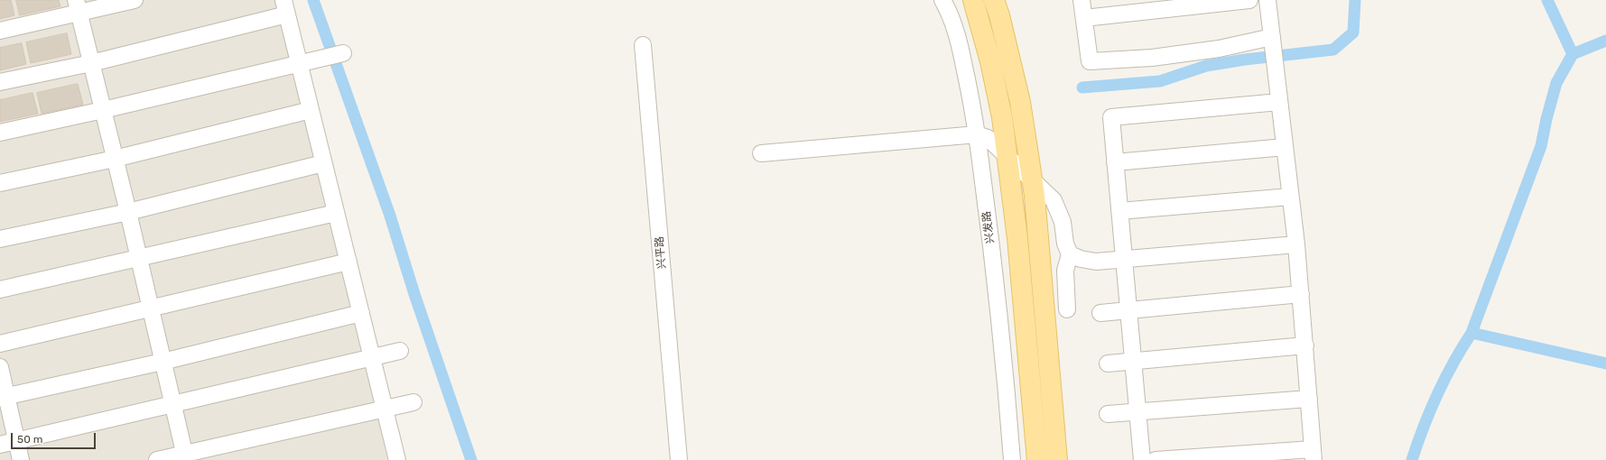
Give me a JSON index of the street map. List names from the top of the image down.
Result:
{
  "streets": {
    "street": ["兴发路", "兴平路"]
  },
  "scale_bar": "50 m"
}
